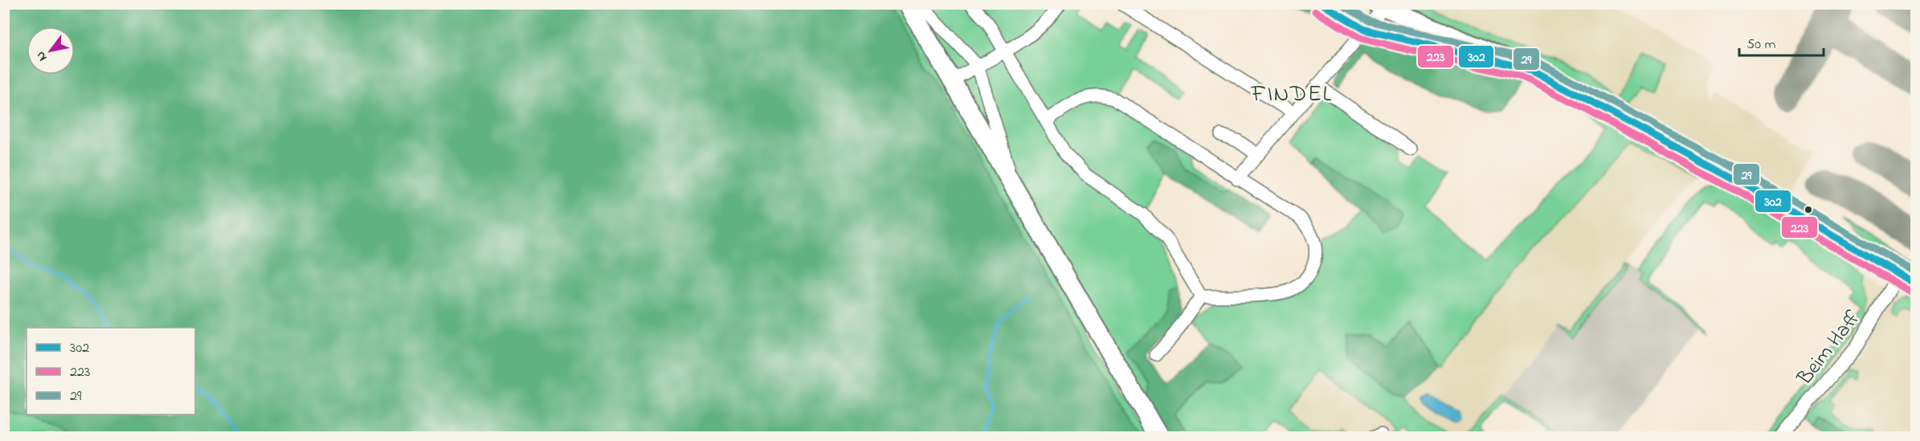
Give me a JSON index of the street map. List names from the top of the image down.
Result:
{
  "streets": {
    "street": ["Beim Haff"]
  },
  "districts": ["FINDEL"],
  "lines": ["transit line 302", "transit line 29", "transit line 223"],
  "legend": ["302", "223", "29"],
  "scale_bar": "50 m",
  "north": "bottom left"
}
